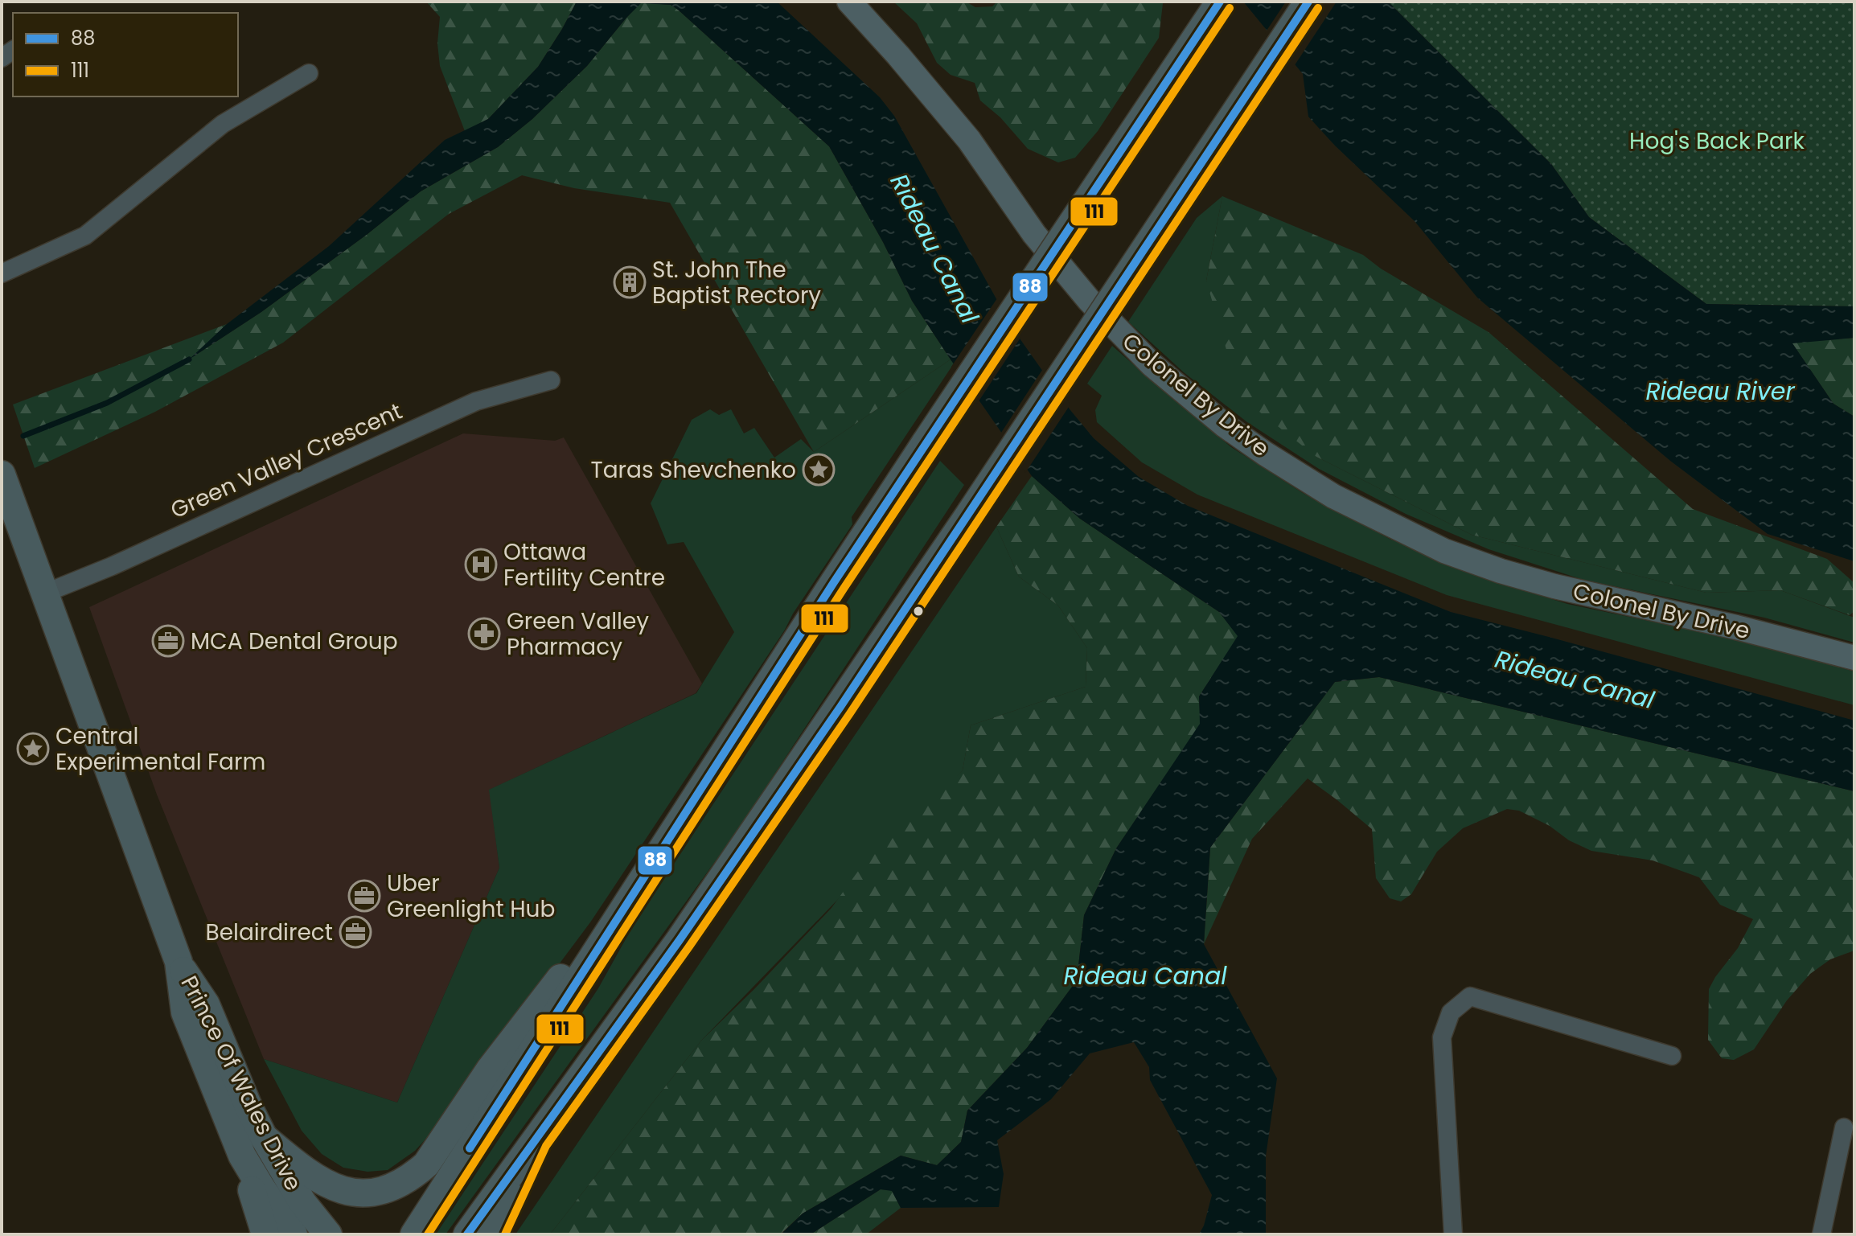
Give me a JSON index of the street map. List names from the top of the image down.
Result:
{
  "streets": {
    "main road": ["Colonel By Drive", "Prince Of Wales Drive"],
    "street": ["Green Valley Crescent"]
  },
  "crossings": [
    ["Green Valley Crescent", "Prince Of Wales Drive"]
  ],
  "water": ["Rideau Canal", "Rideau River"],
  "parks": ["Hog's Back Park"],
  "places": {
    "building": ["St. John The Baptist Rectory"],
    "place": ["Taras Shevchenko", "Central Experimental Farm"],
    "hospital": ["Ottawa Fertility Centre"],
    "pharmacy": ["Green Valley Pharmacy"],
    "office": ["MCA Dental Group", "Uber Greenlight Hub", "Belairdirect"]
  },
  "lines": ["transit line 88", "transit line 111"],
  "legend": ["88", "111"]
}
